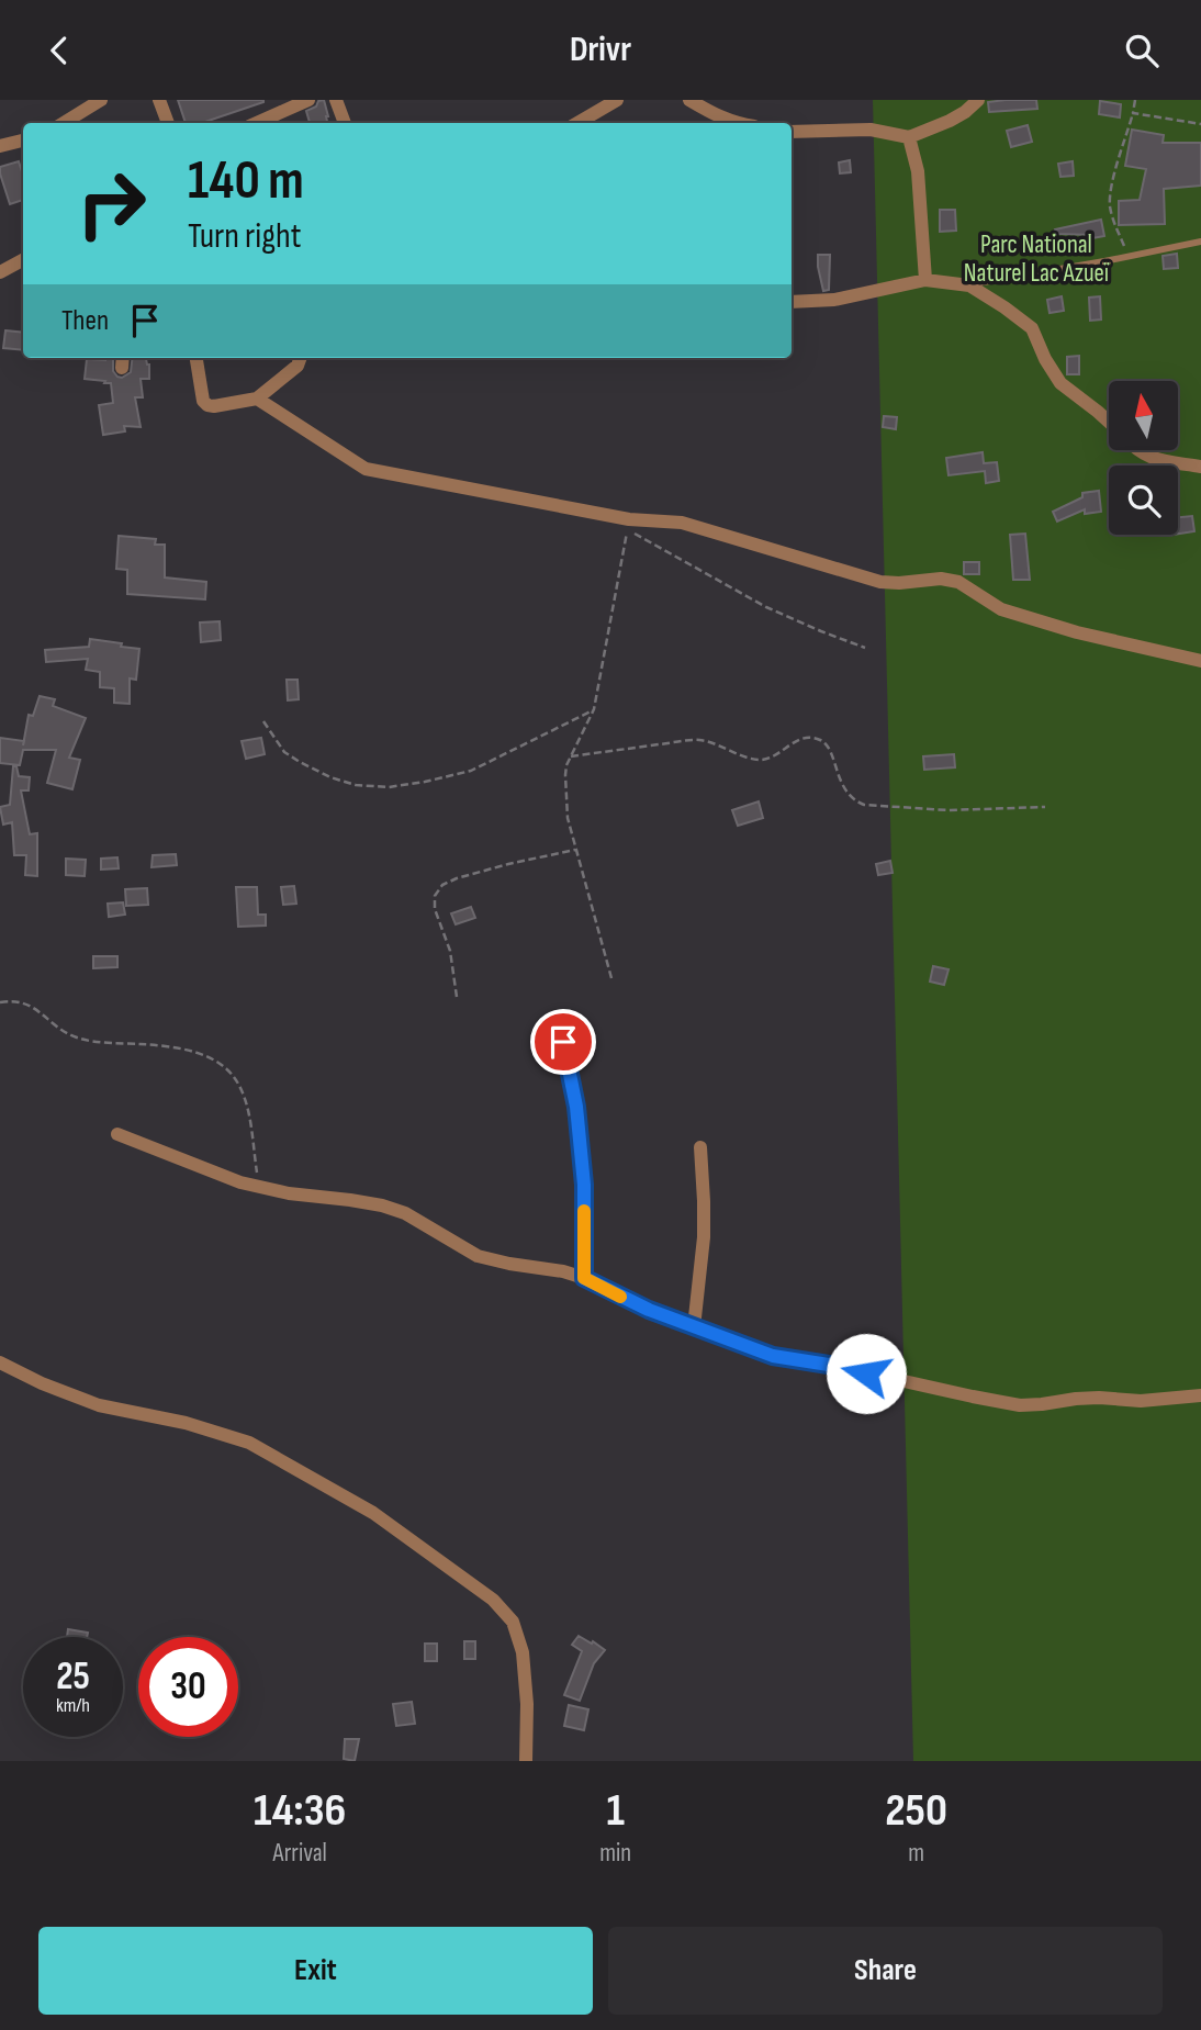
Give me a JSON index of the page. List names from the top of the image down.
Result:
{
  "parks": ["Parc National Naturel Lac Azueï"],
  "north": "top",
  "page": {
    "header": "Drivr",
    "turn": ["140 m", "Turn right"],
    "then": "Then",
    "speed": "25 km/h",
    "limit": "30",
    "eta": [
      "14:36",
      "Arrival",
      "1",
      "min",
      "250",
      "m"
    ],
    "buttons": ["Exit", "Share"]
  }
}
